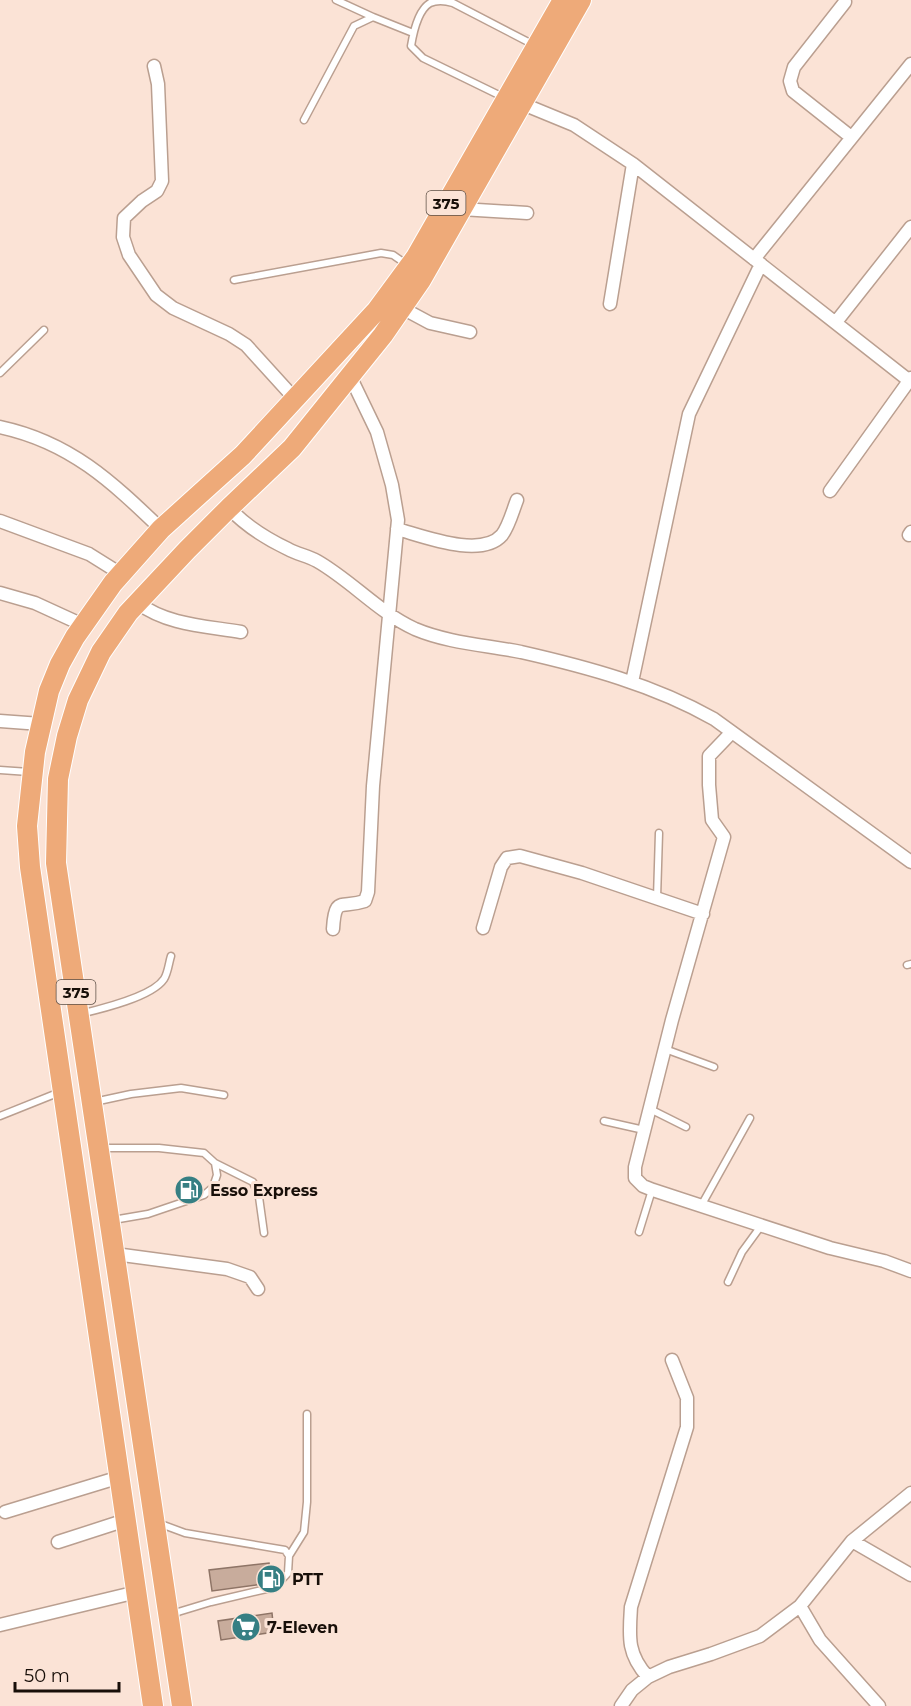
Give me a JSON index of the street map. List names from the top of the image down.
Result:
{
  "streets": {
    "main road": ["375"]
  },
  "places": {
    "fuel station": ["Esso Express", "PTT"],
    "supermarket": ["7-Eleven"]
  },
  "scale_bar": "50 m"
}
